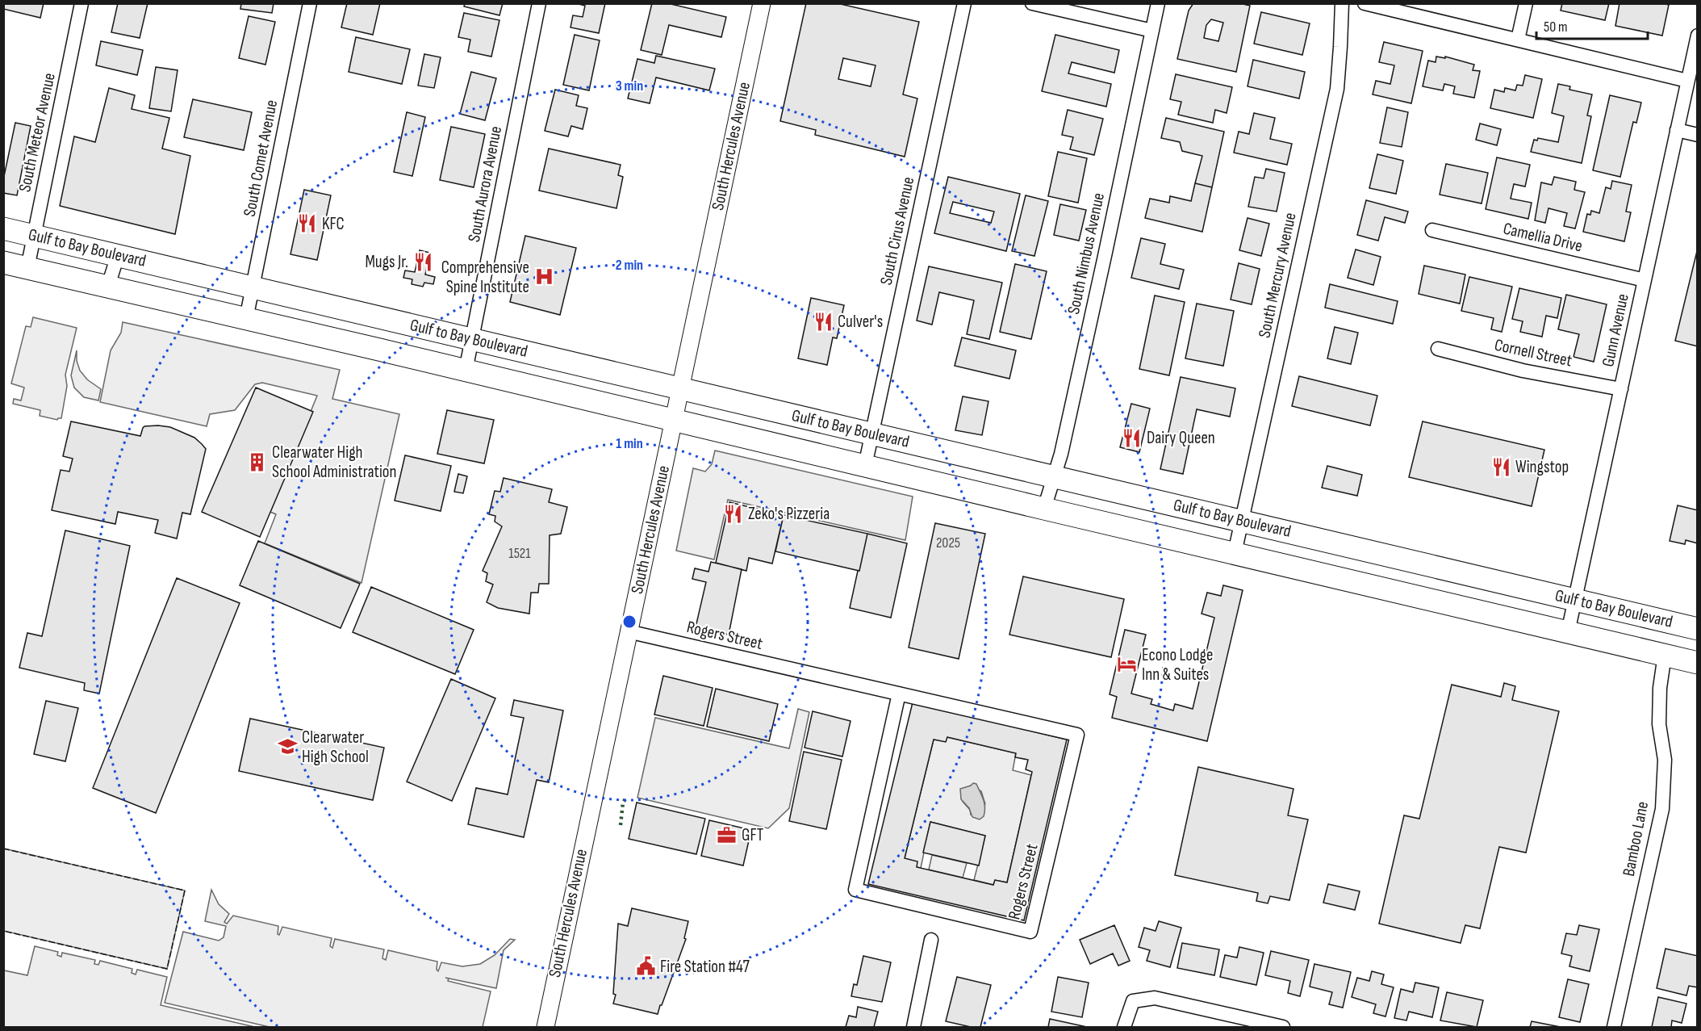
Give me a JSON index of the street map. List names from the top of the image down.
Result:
{
  "streets": {
    "main road": ["Gulf to Bay Boulevard"],
    "street": [
      "South Meteor Avenue",
      "South Hercules Avenue",
      "South Comet Avenue",
      "South Aurora Avenue",
      "South Cirus Avenue",
      "Camellia Drive",
      "South Nimbus Avenue",
      "South Mercury Avenue",
      "Gunn Avenue",
      "Cornell Street",
      "Rogers Street",
      "Bamboo Lane"
    ]
  },
  "crossings": [
    ["South Meteor Avenue", "Gulf to Bay Boulevard"],
    ["South Hercules Avenue", "Gulf to Bay Boulevard"],
    ["South Hercules Avenue", "Rogers Street"],
    ["South Comet Avenue", "Gulf to Bay Boulevard"],
    ["South Aurora Avenue", "Gulf to Bay Boulevard"],
    ["South Cirus Avenue", "Gulf to Bay Boulevard"],
    ["Camellia Drive", "Gunn Avenue"],
    ["Gulf to Bay Boulevard", "South Nimbus Avenue"],
    ["Gulf to Bay Boulevard", "South Mercury Avenue"],
    ["Gulf to Bay Boulevard", "Gunn Avenue"],
    ["Gulf to Bay Boulevard", "Bamboo Lane"],
    ["Gunn Avenue", "Cornell Street"]
  ],
  "places": {
    "restaurant": [
      "KFC",
      "Mugs Jr.",
      "Culver's",
      "Dairy Queen",
      "Wingstop",
      "Zeko's Pizzeria"
    ],
    "hospital": ["Comprehensive Spine Institute"],
    "building": ["Clearwater High School Administration"],
    "hotel": ["Econo Lodge Inn & Suites"],
    "school or university": ["Clearwater High School"],
    "office": ["GFT"],
    "public building": ["Fire Station #47"]
  },
  "house_numbers": ["2025", "1521"],
  "scale_bar": "50 m",
  "rings": ["3 min", "2 min", "1 min"]
}
